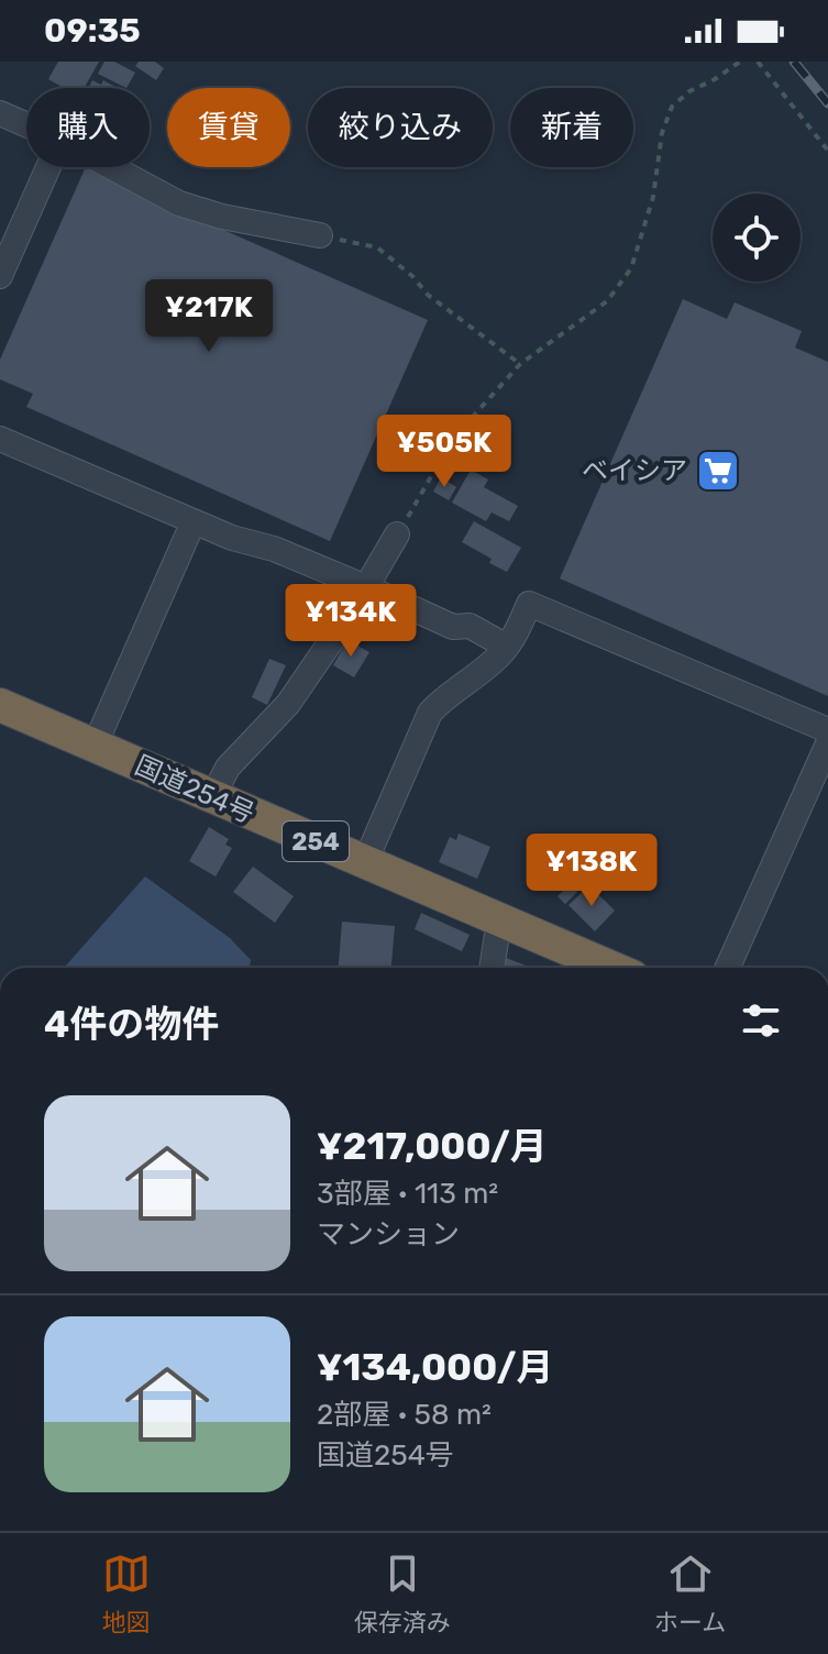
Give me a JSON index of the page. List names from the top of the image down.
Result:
{
  "streets": {
    "highway": ["国道254号", "254"]
  },
  "places": {
    "supermarket": ["ベイシア"]
  },
  "page": {
    "status": "09:35",
    "chip": [
      "購入",
      "賃貸",
      "絞り込み",
      "新着"
    ],
    "price": [
      "¥217K",
      "¥505K",
      "¥134K",
      "¥138K"
    ],
    "heading": "4件の物件",
    "list": [
      {
        "name": "¥217,000/月",
        "note": "3部屋 · 113 m² · マンション"
      },
      {
        "name": "¥134,000/月",
        "note": "2部屋 · 58 m² · 国道254号"
      }
    ],
    "tabs": ["地図", "保存済み", "ホーム"]
  }
}
